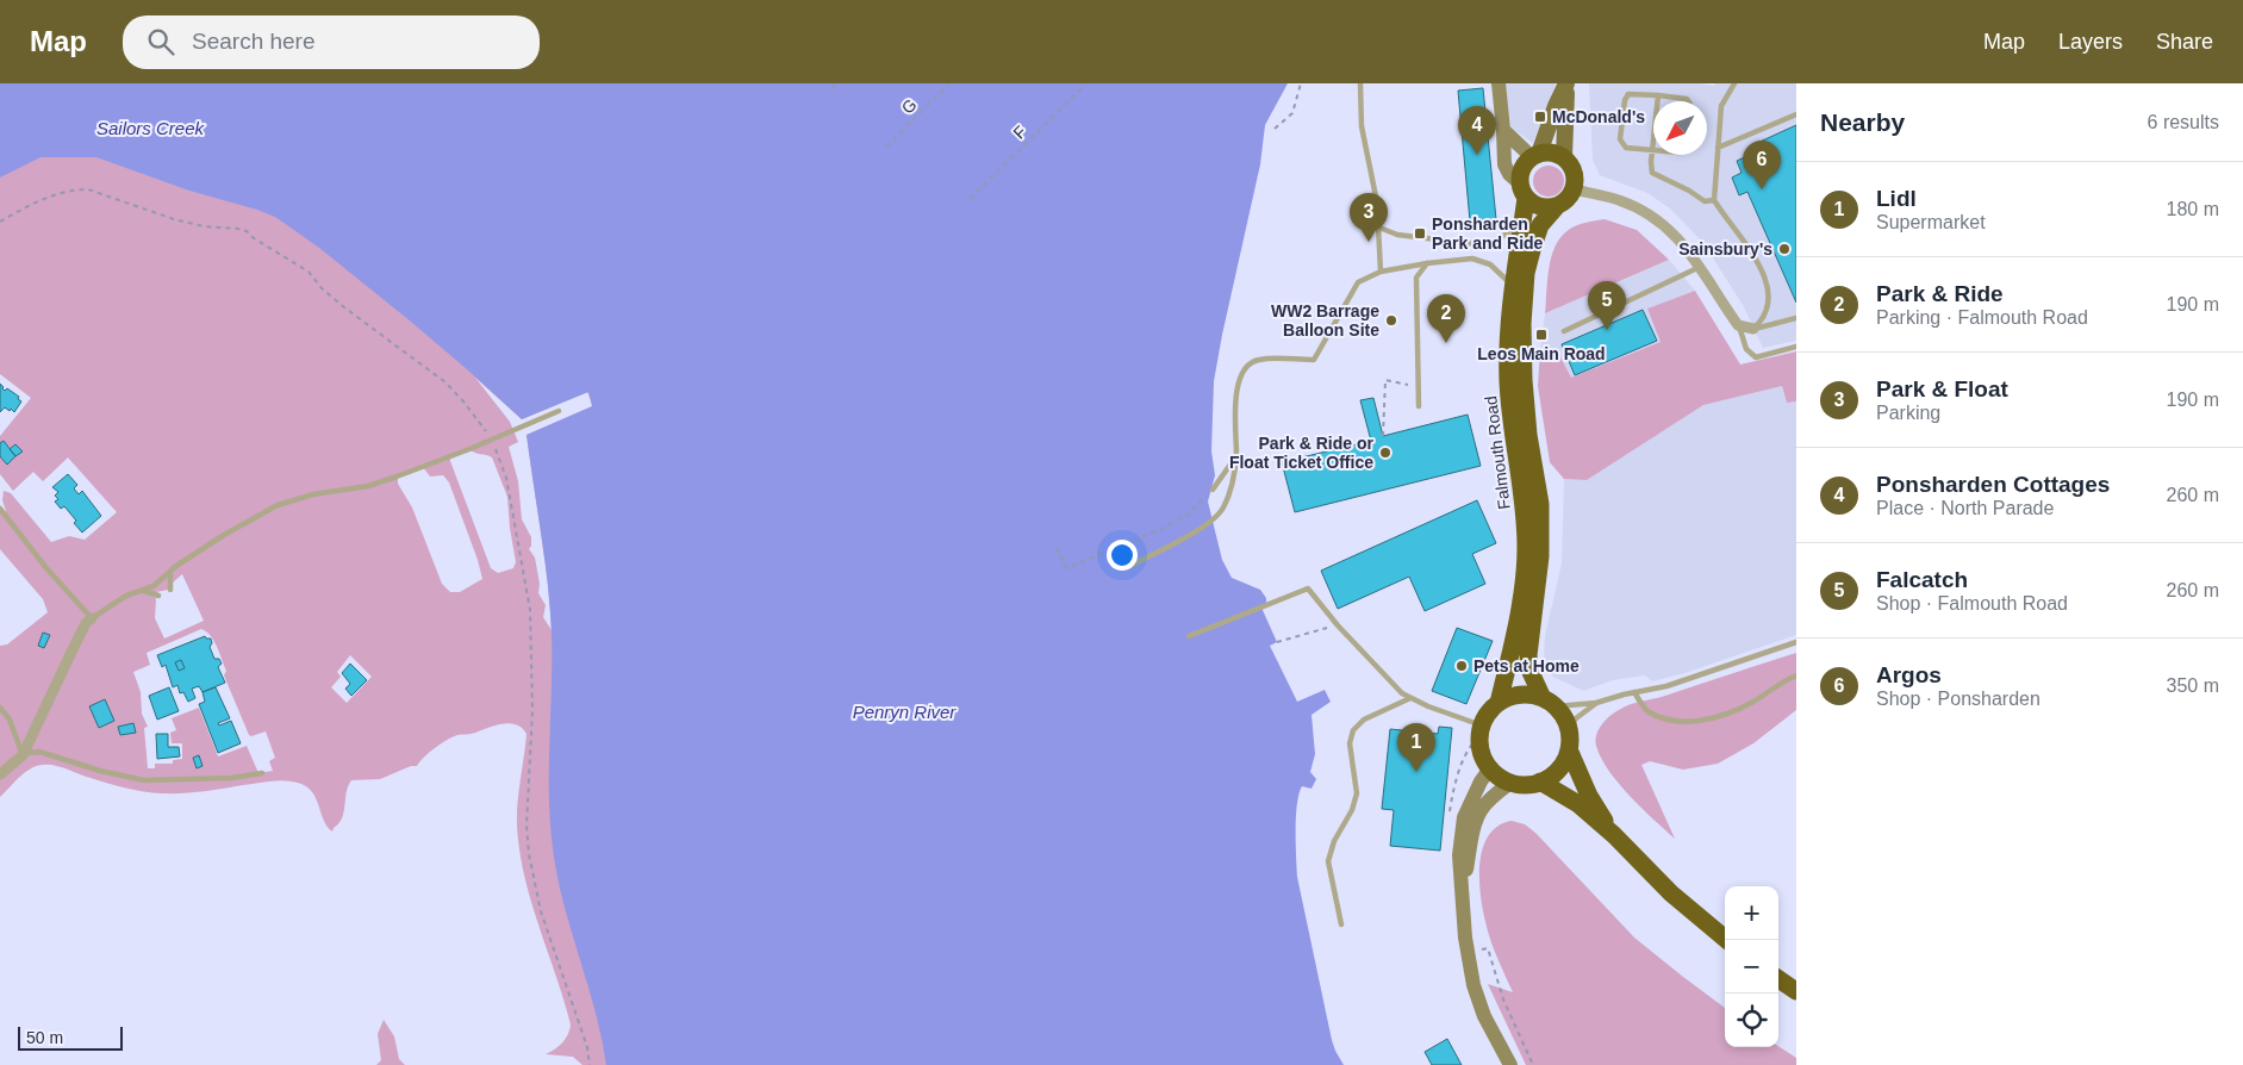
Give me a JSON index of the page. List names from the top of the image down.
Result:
{
  "streets": {
    "highway": ["Falmouth Road"],
    "path": ["G", "F"]
  },
  "water": ["Sailors Creek", "Penryn River"],
  "places": {
    "transit": ["McDonald's", "Ponsharden Park and Ride", "Leos Main Road"],
    "other": [
      "Sainsbury's",
      "WW2 Barrage Balloon Site",
      "Park & Ride or Float Ticket Office",
      "Pets at Home"
    ]
  },
  "scale_bar": "50 m",
  "north": "bottom left",
  "page": {
    "header": "Map",
    "search": "Search here",
    "nav": ["Map", "Layers", "Share"],
    "heading": ["Nearby", "6 results"],
    "pins": [
      "4",
      "6",
      "3",
      "5",
      "2",
      "1"
    ],
    "list": [
      {
        "mark": "1",
        "name": "Lidl",
        "note": "Supermarket",
        "value": "180 m"
      },
      {
        "mark": "2",
        "name": "Park & Ride",
        "note": "Parking · Falmouth Road",
        "value": "190 m"
      },
      {
        "mark": "3",
        "name": "Park & Float",
        "note": "Parking",
        "value": "190 m"
      },
      {
        "mark": "4",
        "name": "Ponsharden Cottages",
        "note": "Place · North Parade",
        "value": "260 m"
      },
      {
        "mark": "5",
        "name": "Falcatch",
        "note": "Shop · Falmouth Road",
        "value": "260 m"
      },
      {
        "mark": "6",
        "name": "Argos",
        "note": "Shop · Ponsharden",
        "value": "350 m"
      }
    ],
    "map_buttons": ["+", "−"],
    "scale": "50 m"
  }
}
